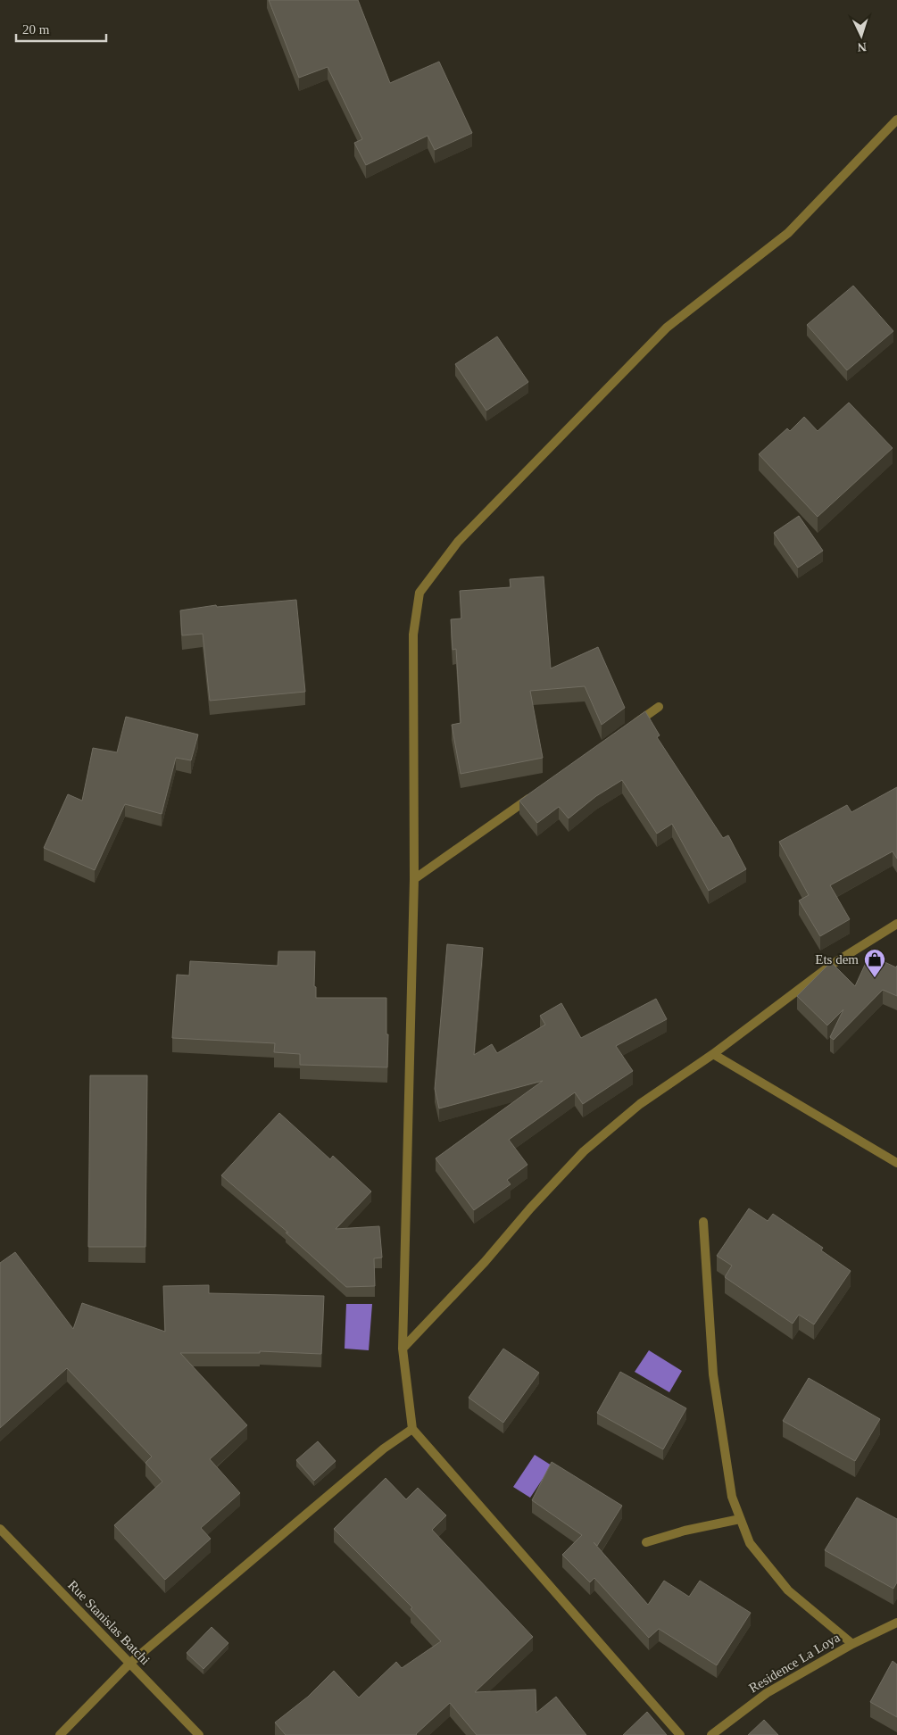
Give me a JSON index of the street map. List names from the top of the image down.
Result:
{
  "streets": {
    "street": ["Rue Stanislas Batchi", "Residence La Loya"]
  },
  "places": {
    "shop": ["Ets dem"]
  },
  "scale_bar": "20 m",
  "north": "bottom"
}
